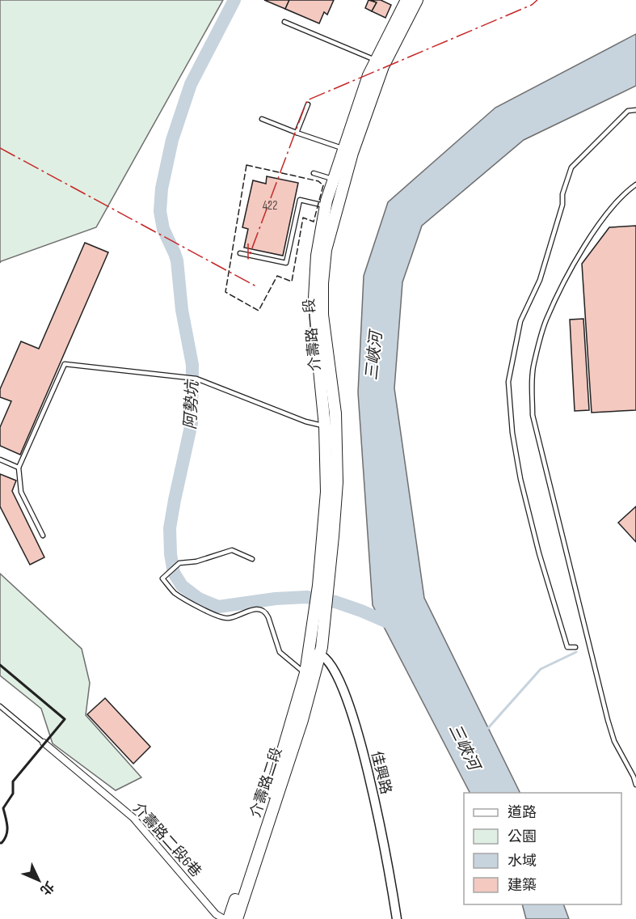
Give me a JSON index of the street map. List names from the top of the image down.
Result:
{
  "streets": {
    "main road": ["介壽路一段", "介壽路二段"],
    "street": ["佳興路", "介壽路二段6巷"]
  },
  "crossings": [
    ["介壽路一段", "佳興路"],
    ["介壽路一段", "介壽路二段"],
    ["佳興路", "介壽路二段"]
  ],
  "water": ["三峽河", "阿勢坑"],
  "house_numbers": ["422"],
  "legend": [
    "道路",
    "公園",
    "水域",
    "建築"
  ],
  "north": "bottom right"
}
